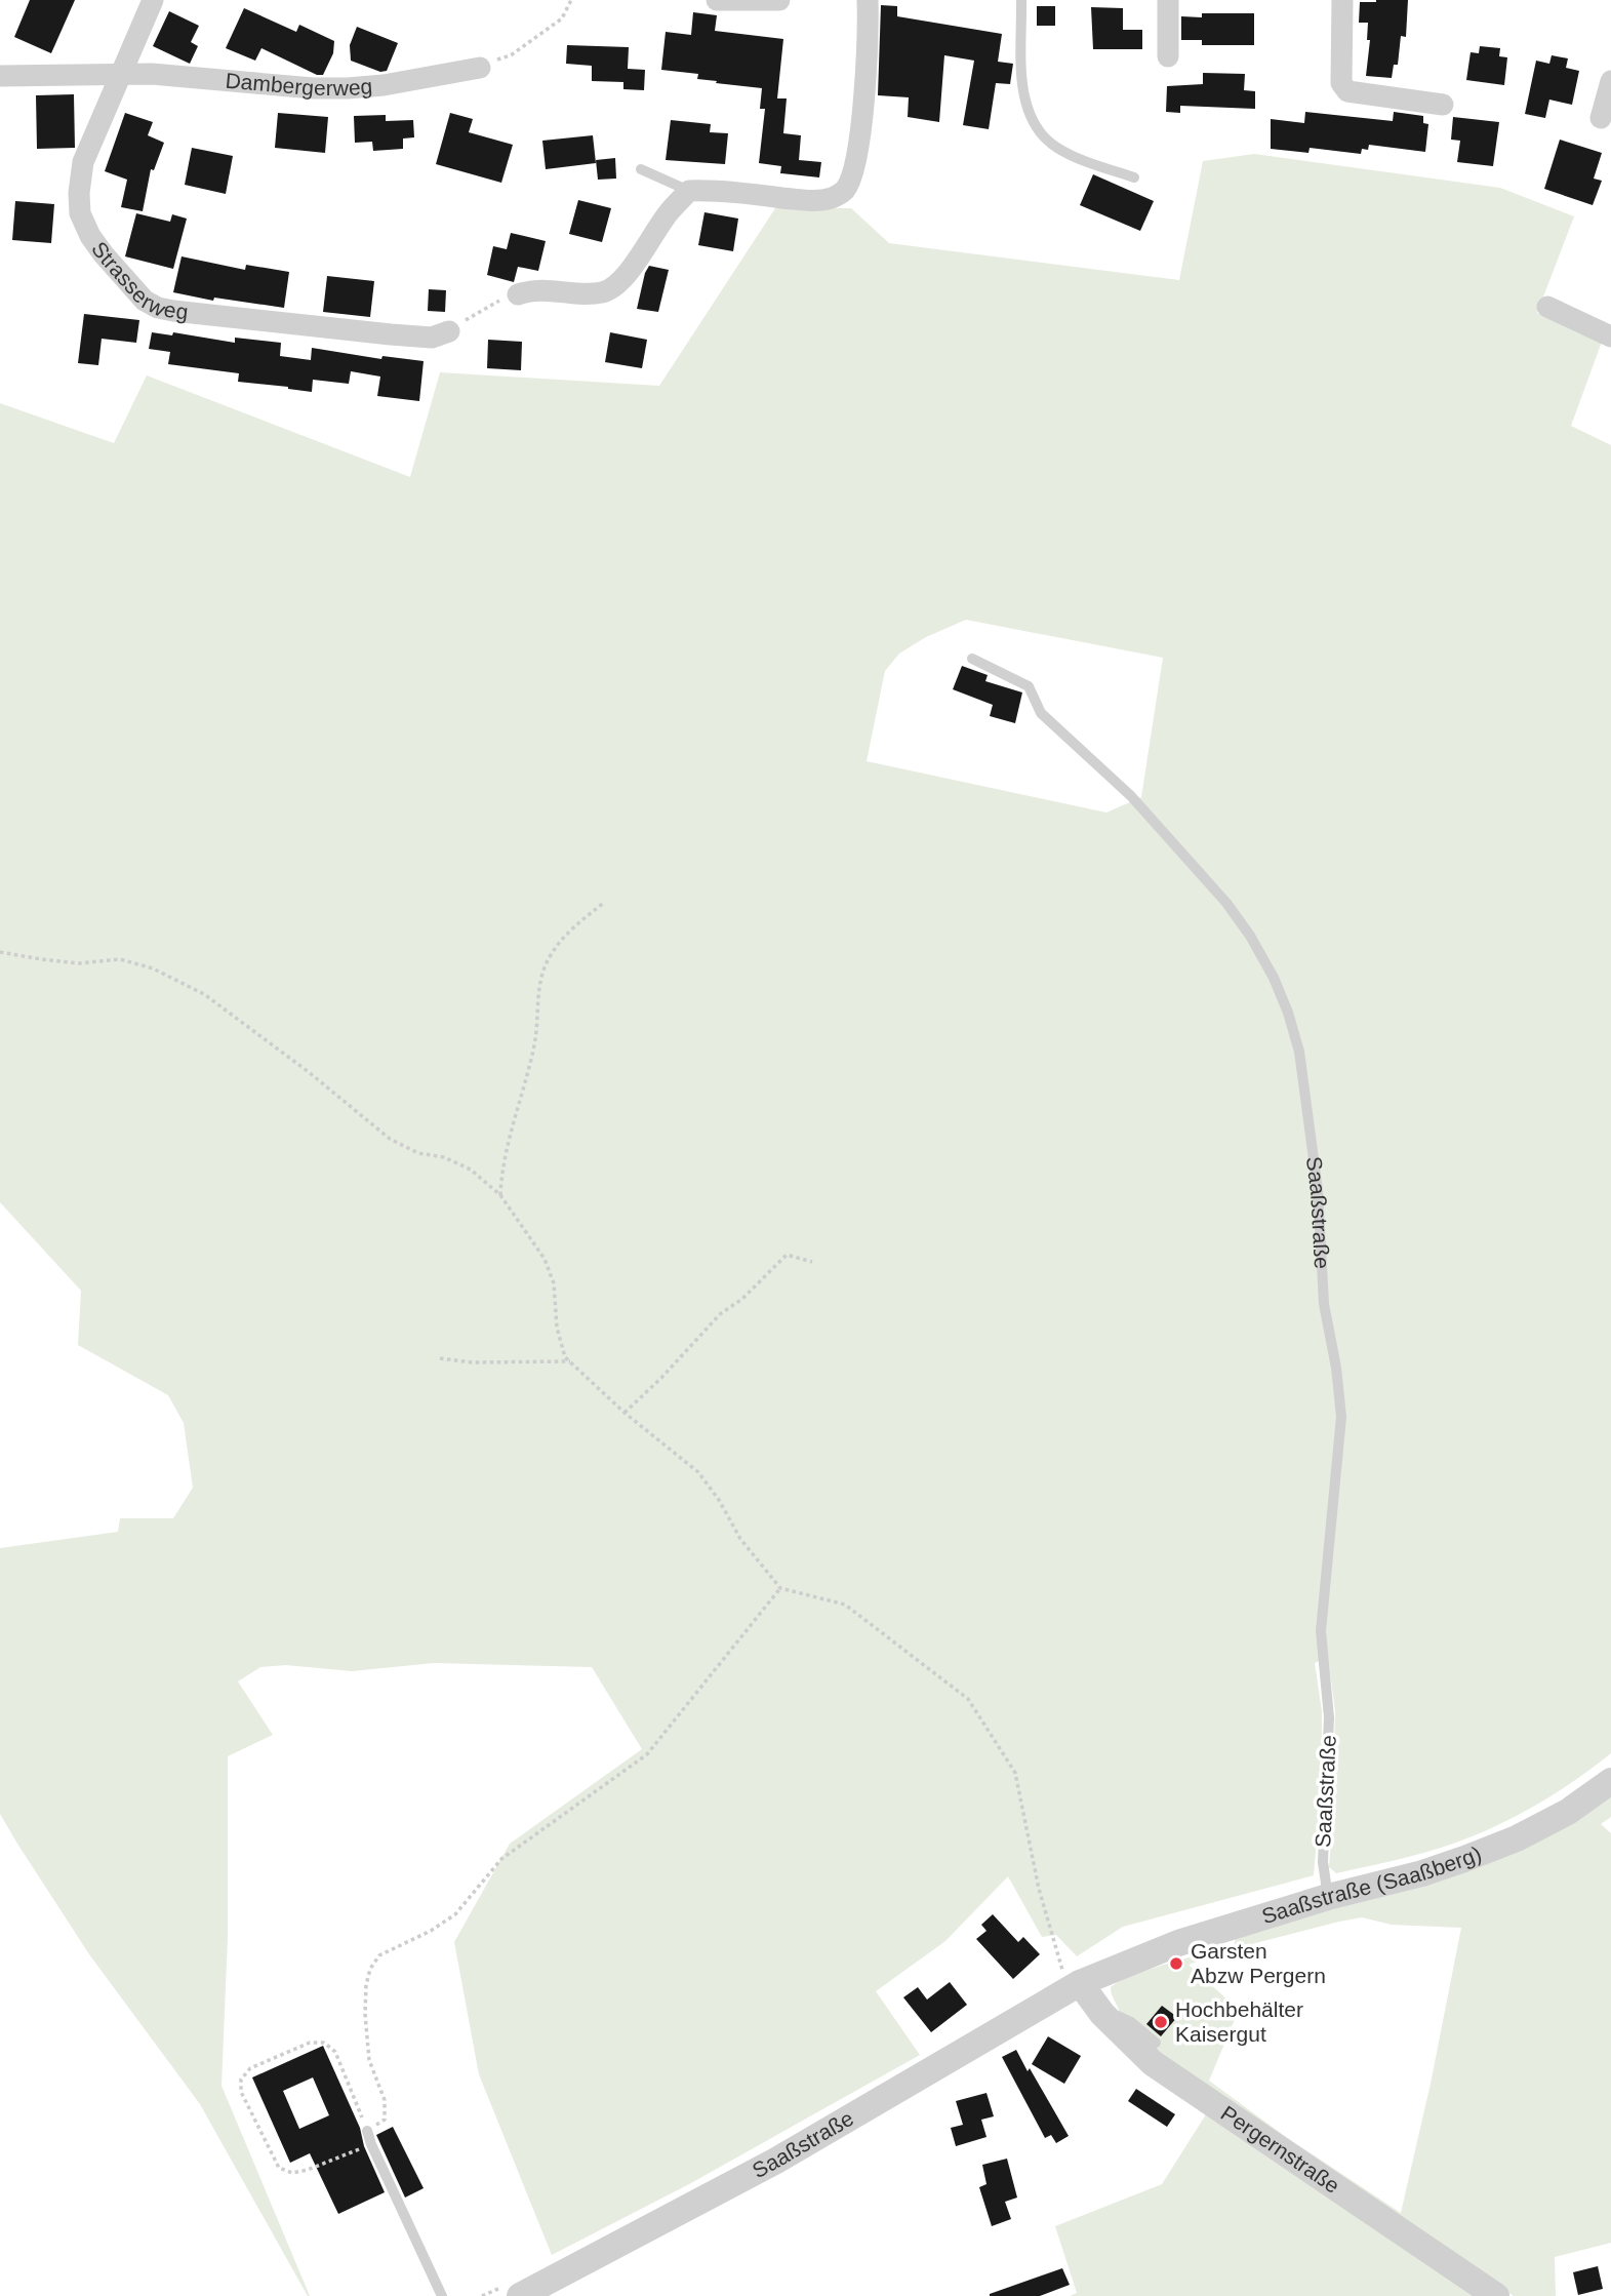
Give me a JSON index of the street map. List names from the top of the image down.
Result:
{
  "streets": {
    "street": [
      "Dambergerweg",
      "Strasserweg",
      "Saaßstraße",
      "Saaßstraße (Saaßberg)",
      "Pergernstraße"
    ]
  },
  "crossings": [
    ["Dambergerweg", "Strasserweg"],
    ["Saaßstraße", "Saaßstraße (Saaßberg)"],
    ["Saaßstraße", "Pergernstraße"],
    ["Saaßstraße (Saaßberg)", "Pergernstraße"]
  ],
  "places": ["Garsten Abzw Pergern", "Hochbehälter Kaisergut"]
}
